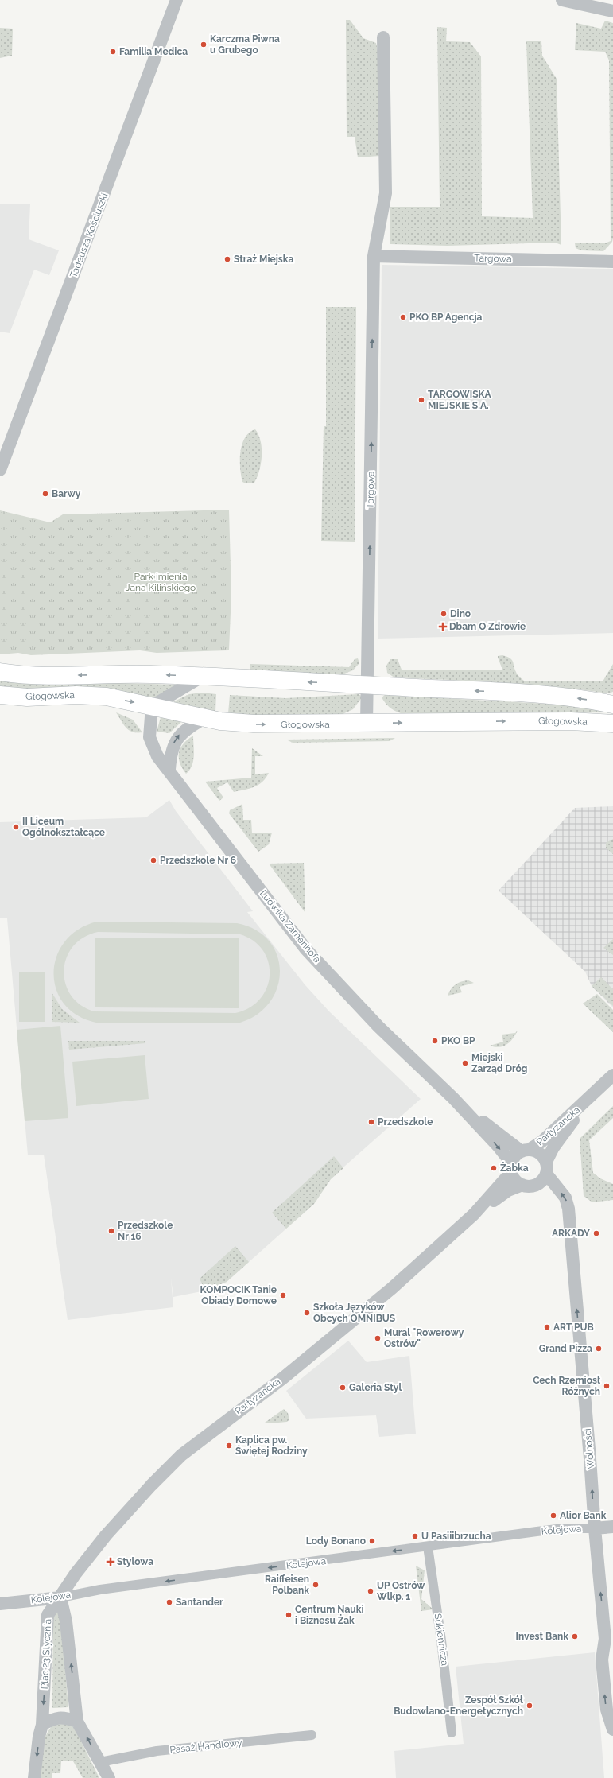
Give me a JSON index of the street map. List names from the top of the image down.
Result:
{
  "streets": {
    "main road": ["Głogowska"],
    "street": [
      "Tadeusza Kościuszki",
      "Targowa",
      "Ludwika Zamenhofa",
      "Partyzancka",
      "Wolności",
      "Kolejowa",
      "Sukiennicza",
      "Plac 23 Stycznia",
      "Pasaż Handlowy"
    ]
  },
  "crossings": [
    ["Targowa", "Głogowska"],
    ["Głogowska", "Ludwika Zamenhofa"],
    ["Ludwika Zamenhofa", "Partyzancka"],
    ["Ludwika Zamenhofa", "Wolności"],
    ["Partyzancka", "Wolności"],
    ["Partyzancka", "Kolejowa"],
    ["Partyzancka", "Plac 23 Stycznia"],
    ["Wolności", "Kolejowa"],
    ["Kolejowa", "Sukiennicza"],
    ["Kolejowa", "Plac 23 Stycznia"],
    ["Plac 23 Stycznia", "Pasaż Handlowy"]
  ],
  "one_way": ["Targowa", "Wolności", "Kolejowa"],
  "parks": ["Park imienia Jana Kilińskiego"],
  "places": {
    "other": [
      "Karczma Piwna u Grubego",
      "Familia Medica",
      "Straż Miejska",
      "PKO BP Agencja",
      "TARGOWISKA MIEJSKIE S.A.",
      "Barwy",
      "Dino",
      "II Liceum Ogólnokształcące",
      "Przedszkole Nr 6",
      "PKO BP",
      "Miejski Zarząd Dróg",
      "Przedszkole",
      "Żabka",
      "Przedszkole Nr 16",
      "ARKADY",
      "KOMPOCIK Tanie Obiady Domowe",
      "Szkoła Języków Obcych OMNIBUS",
      "ART PUB",
      "Mural \"Rowerowy Ostrów\"",
      "Grand Pizza",
      "Cech Rzemiosł Różnych",
      "Galeria Styl",
      "Kaplica pw. Świętej Rodziny",
      "Alior Bank",
      "U Pasiiibrzucha",
      "Lody Bonano",
      "Raiffeisen Polbank",
      "UP Ostrów Wlkp. 1",
      "Santander",
      "Centrum Nauki i Biznesu Żak",
      "Invest Bank",
      "Zespół Szkół Budowlano-Energetycznych"
    ],
    "health": ["Dbam O Zdrowie", "Stylowa"]
  }
}
